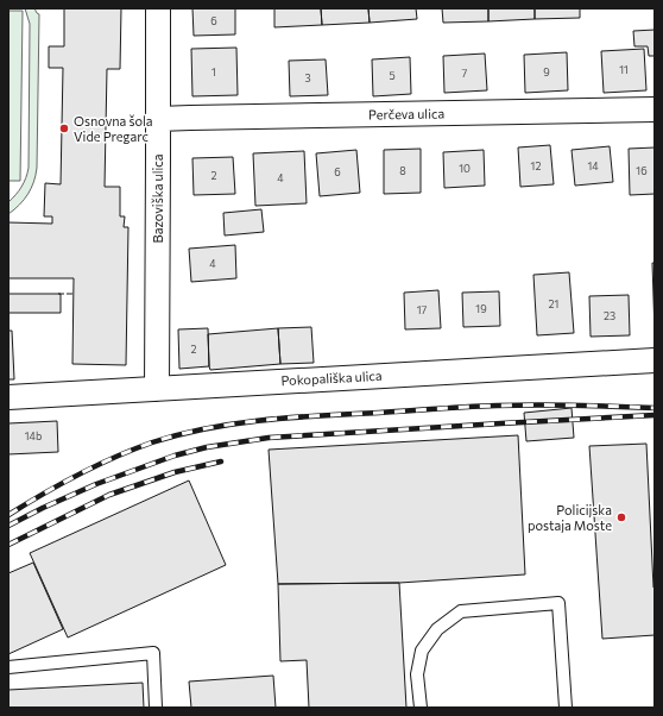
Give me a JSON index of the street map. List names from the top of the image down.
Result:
{
  "streets": {
    "street": ["Perčeva ulica", "Bazoviška ulica", "Pokopališka ulica"]
  },
  "crossings": [
    ["Perčeva ulica", "Bazoviška ulica"],
    ["Bazoviška ulica", "Pokopališka ulica"]
  ],
  "places": ["Osnovna šola Vide Pregarc", "Policijska postaja Moste"],
  "house_numbers": [
    "6",
    "11",
    "1",
    "9",
    "7",
    "5",
    "3",
    "12",
    "14",
    "10",
    "8",
    "16",
    "6",
    "2",
    "4",
    "4",
    "21",
    "19",
    "17",
    "23",
    "2",
    "14b"
  ]
}
